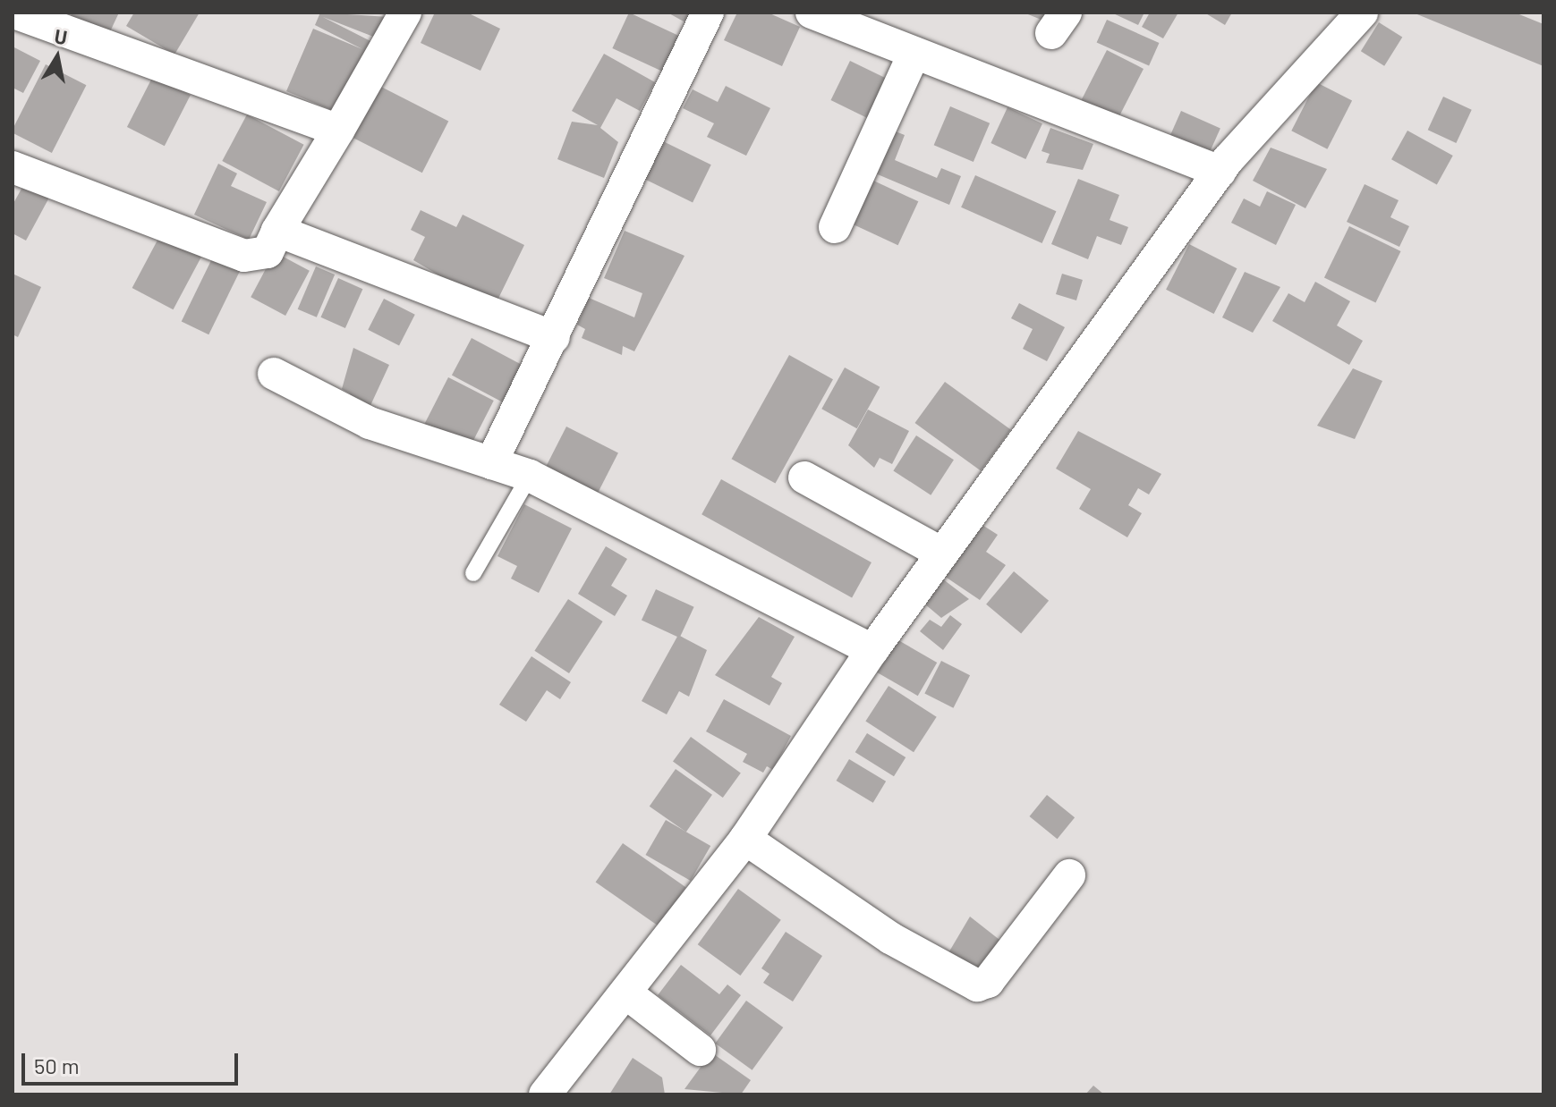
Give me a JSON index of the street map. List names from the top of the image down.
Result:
{
  "scale_bar": "50 m",
  "north": "top"
}
